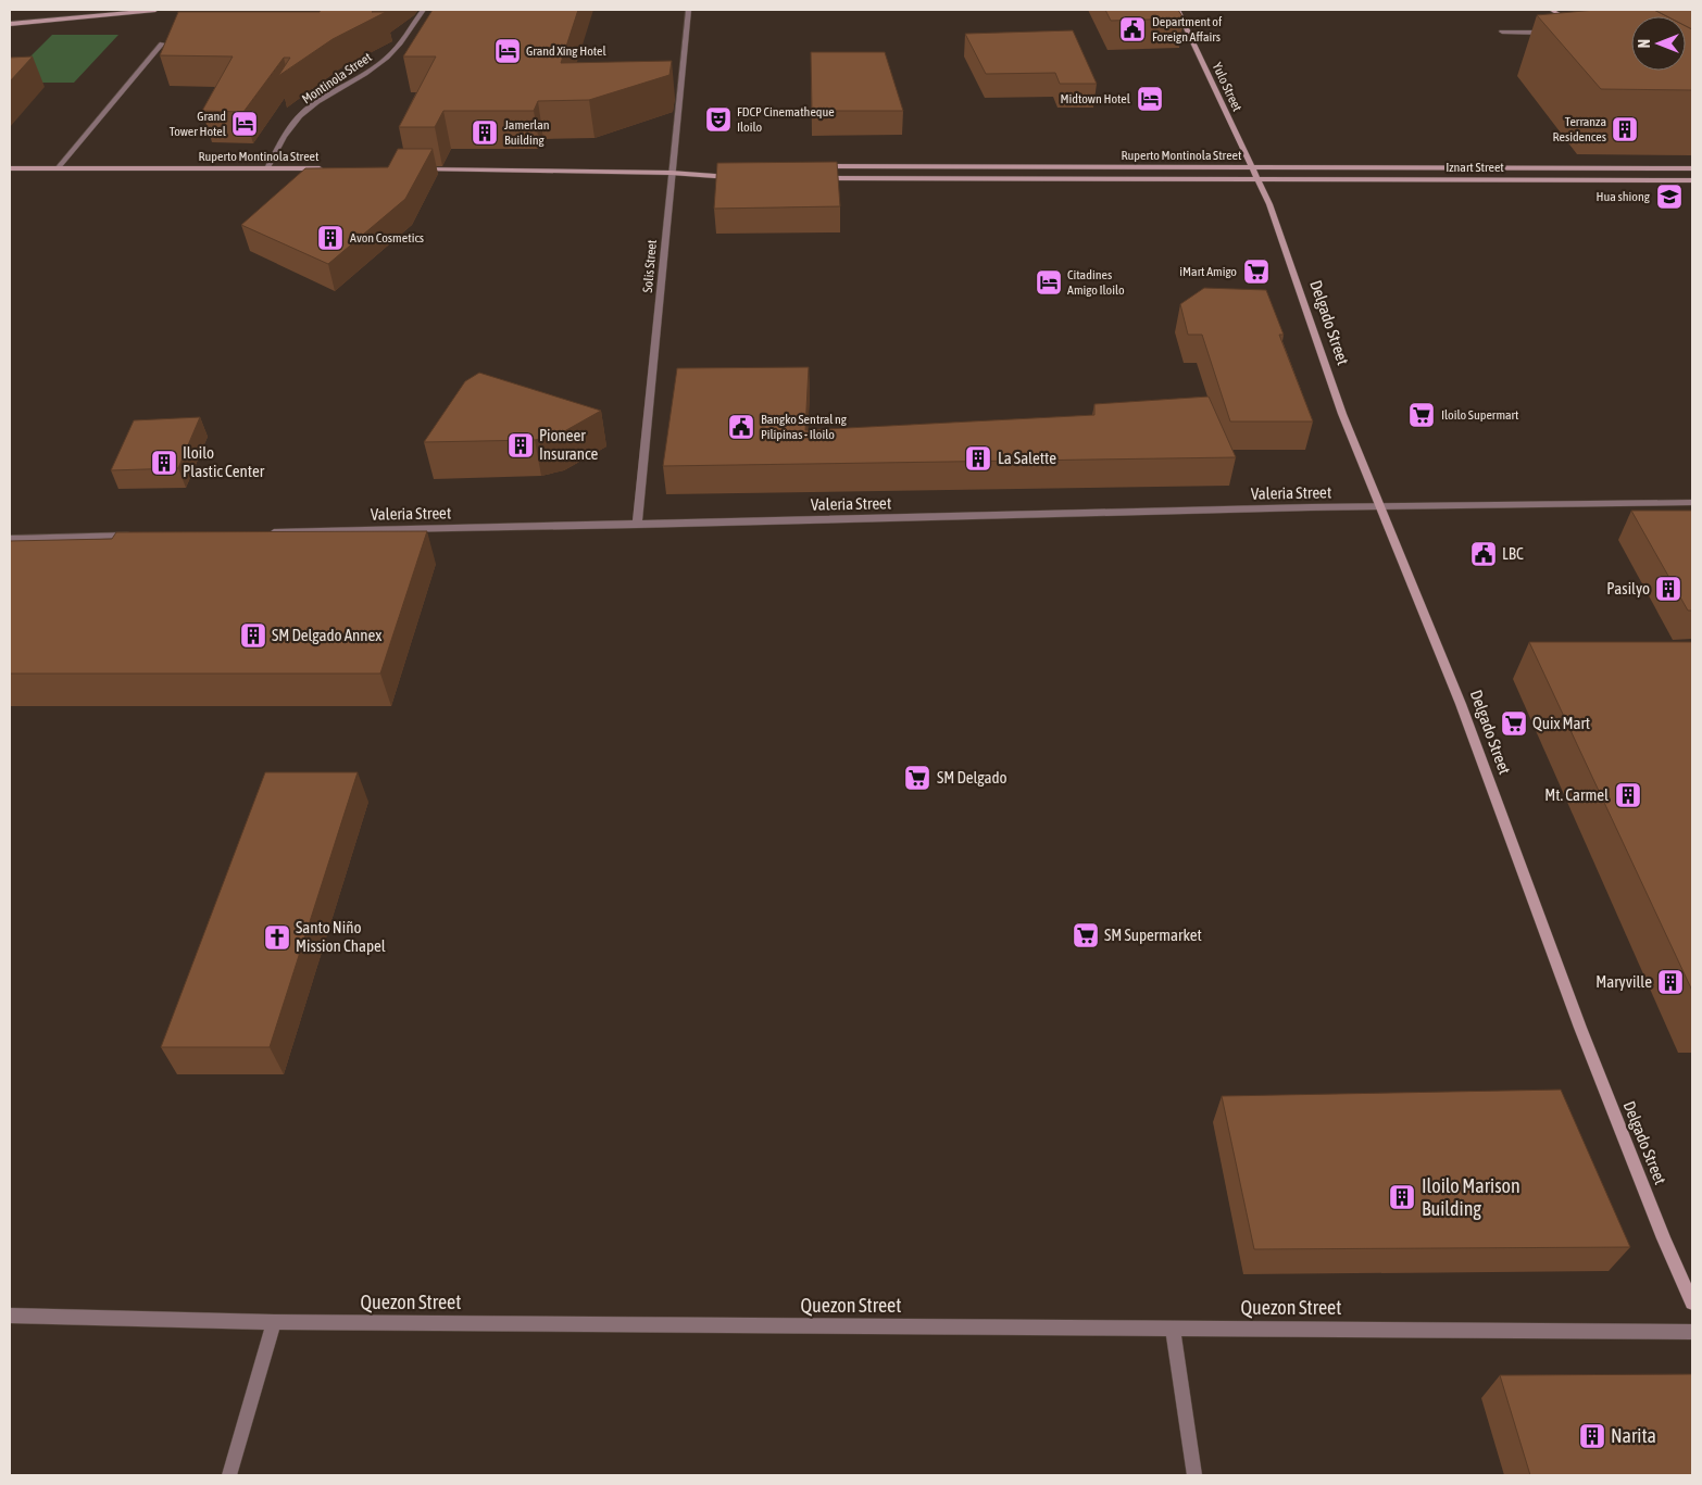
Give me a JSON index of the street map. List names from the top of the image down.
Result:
{
  "streets": {
    "main road": [
      "Yulo Street",
      "Ruperto Montinola Street",
      "Iznart Street",
      "Delgado Street"
    ],
    "street": [
      "Montinola Street",
      "Solis Street",
      "Valeria Street",
      "Quezon Street"
    ]
  },
  "crossings": [
    ["Montinola Street", "Ruperto Montinola Street"],
    ["Yulo Street", "Ruperto Montinola Street"],
    ["Yulo Street", "Iznart Street"],
    ["Yulo Street", "Delgado Street"],
    ["Ruperto Montinola Street", "Iznart Street"],
    ["Ruperto Montinola Street", "Delgado Street"],
    ["Iznart Street", "Delgado Street"],
    ["Solis Street", "Valeria Street"],
    ["Delgado Street", "Valeria Street"]
  ],
  "places": {
    "public building": ["Department of Foreign Affairs", "Bangko Sentral ng Pilipinas - Iloilo", "LBC"],
    "hotel": [
      "Grand Xing Hotel",
      "Midtown Hotel",
      "Grand Tower Hotel",
      "Citadines Amigo Iloilo"
    ],
    "theatre": ["FDCP Cinematheque Iloilo"],
    "building": [
      "Terranza Residences",
      "Jamerlan Building",
      "Avon Cosmetics",
      "Pioneer Insurance",
      "La Salette",
      "Iloilo Plastic Center",
      "Pasilyo",
      "SM Delgado Annex",
      "Mt. Carmel",
      "Maryville",
      "Iloilo Marison Building",
      "Narita"
    ],
    "school or university": ["Hua shiong"],
    "supermarket": [
      "iMart Amigo",
      "Iloilo Supermart",
      "Quix Mart",
      "SM Delgado",
      "SM Supermarket"
    ],
    "church": ["Santo Niño Mission Chapel"]
  },
  "north": "left"
}
